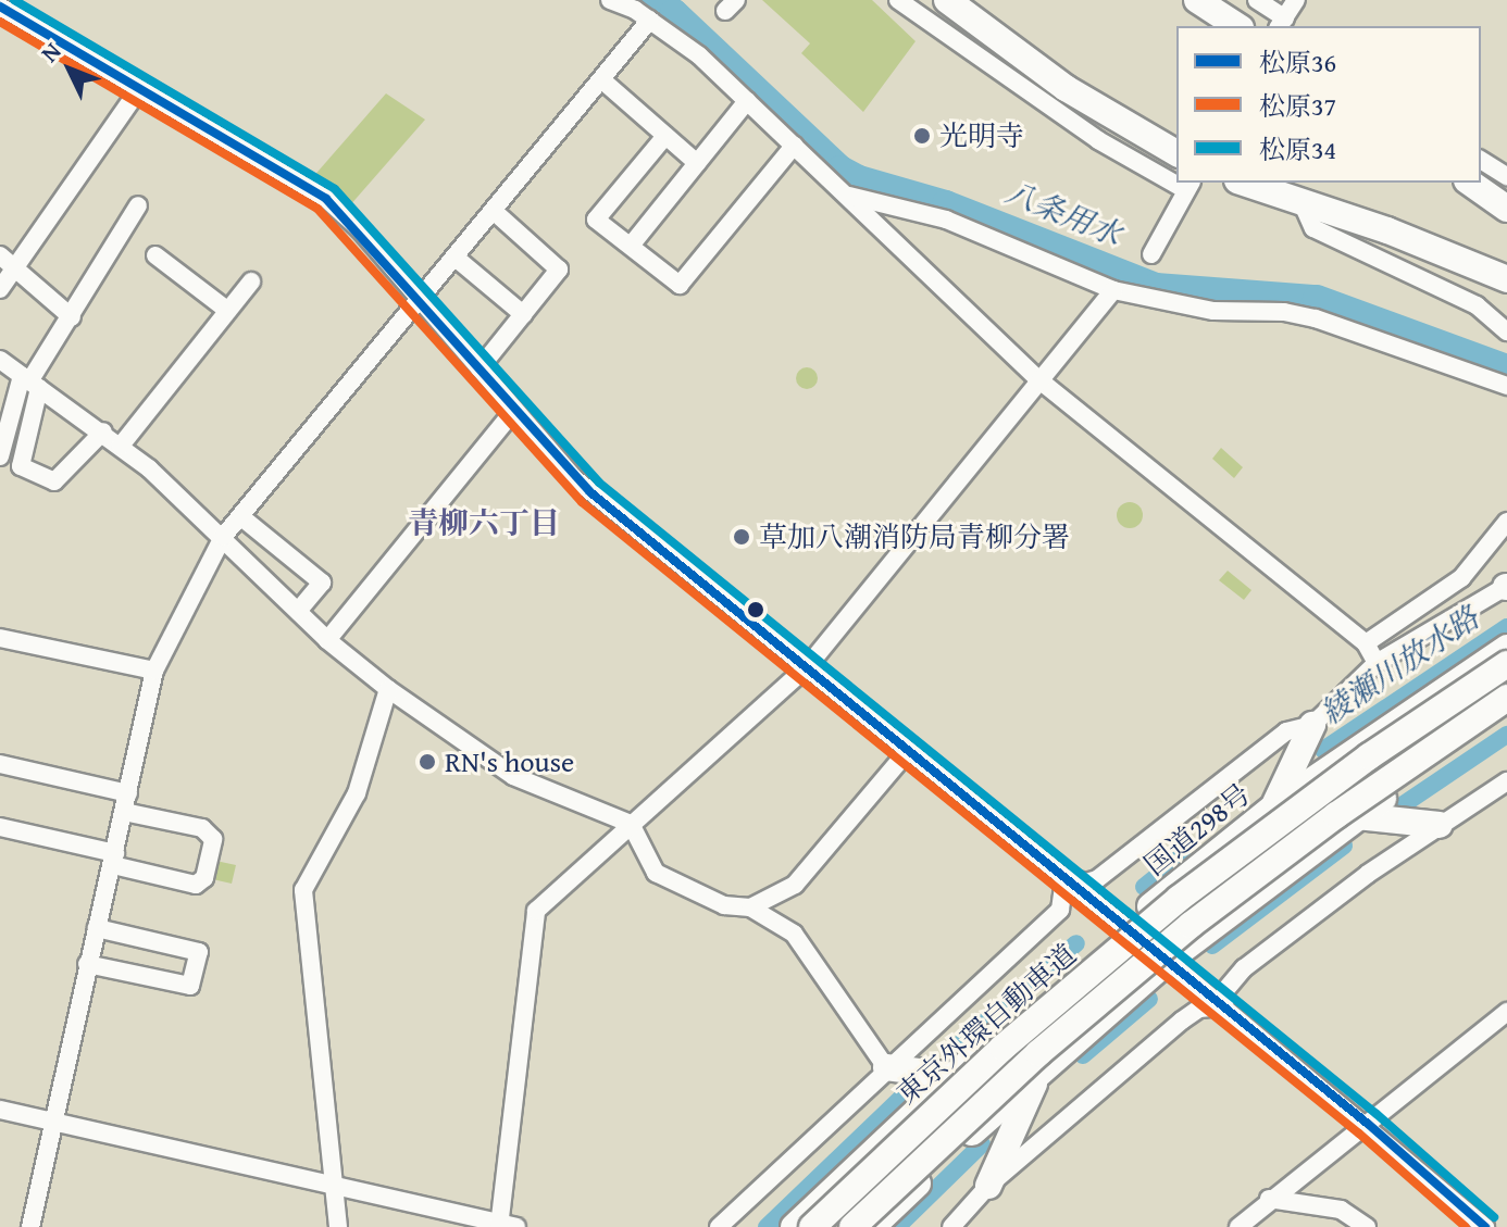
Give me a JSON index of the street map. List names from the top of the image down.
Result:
{
  "streets": {
    "highway": ["国道298号", "東京外環自動車道"]
  },
  "districts": ["青柳六丁目"],
  "water": ["八条用水", "綾瀬川放水路"],
  "places": ["光明寺", "草加八潮消防局青柳分署", "RN's house"],
  "lines": ["transit line 松原34", "transit line 松原36", "transit line 松原37"],
  "legend": ["松原36", "松原37", "松原34"],
  "north": "top left"
}
